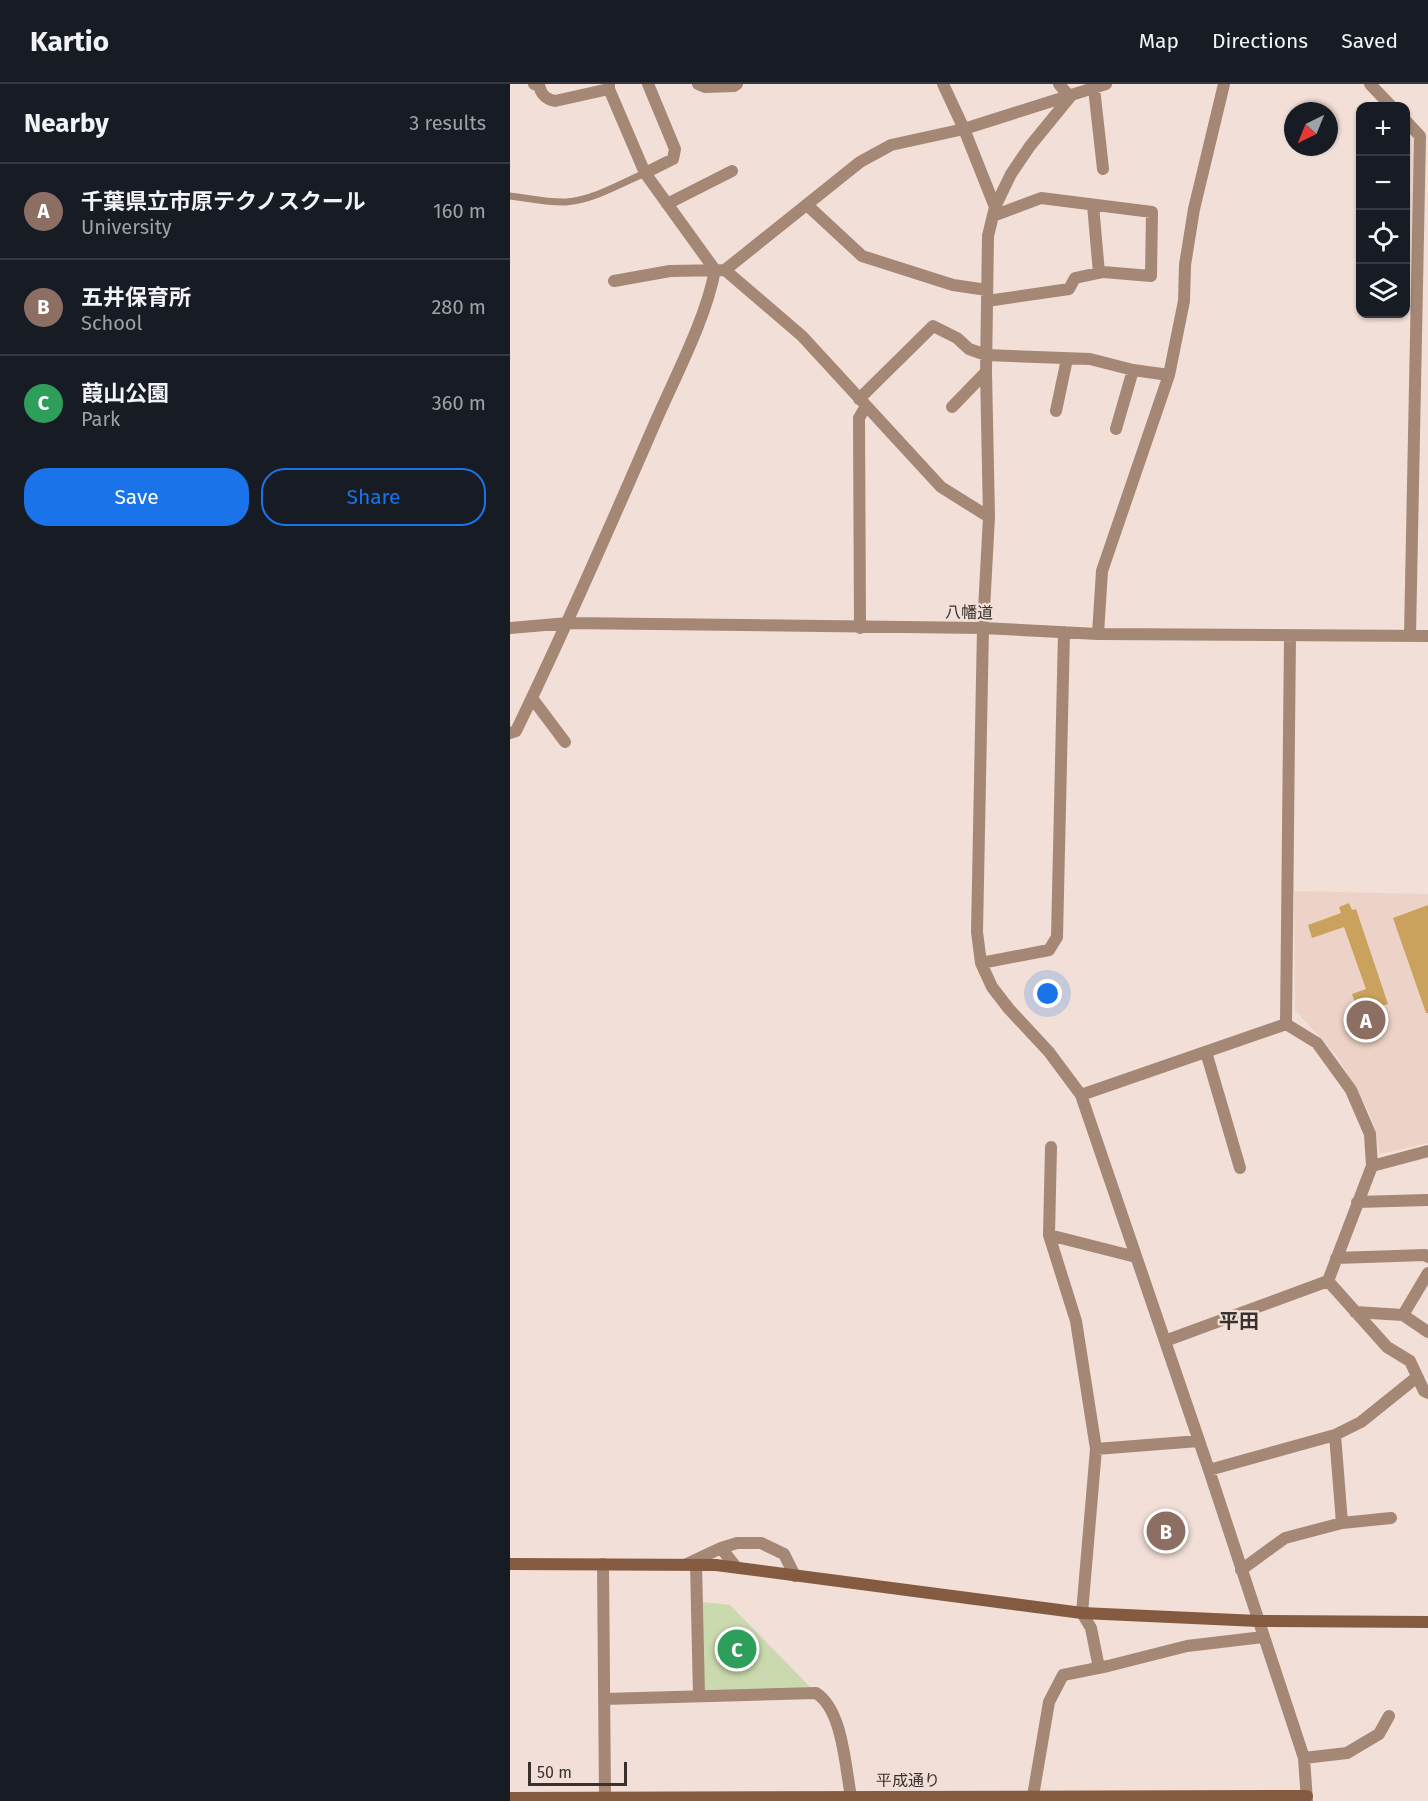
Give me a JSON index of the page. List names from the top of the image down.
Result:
{
  "streets": {
    "street": ["八幡道", "平成通り"]
  },
  "districts": ["平田"],
  "scale_bar": "50 m",
  "north": "bottom left",
  "page": {
    "header": "Kartio",
    "nav": ["Map", "Directions", "Saved"],
    "heading": ["Nearby", "3 results"],
    "map_buttons": ["+", "−"],
    "list": [
      {
        "mark": "A",
        "name": "千葉県立市原テクノスクール",
        "note": "University",
        "value": "160 m"
      },
      {
        "mark": "B",
        "name": "五井保育所",
        "note": "School",
        "value": "280 m"
      },
      {
        "mark": "C",
        "name": "葭山公園",
        "note": "Park",
        "value": "360 m"
      }
    ],
    "buttons": ["Save", "Share"],
    "pins": ["A", "B", "C"],
    "scale": "50 m"
  }
}
